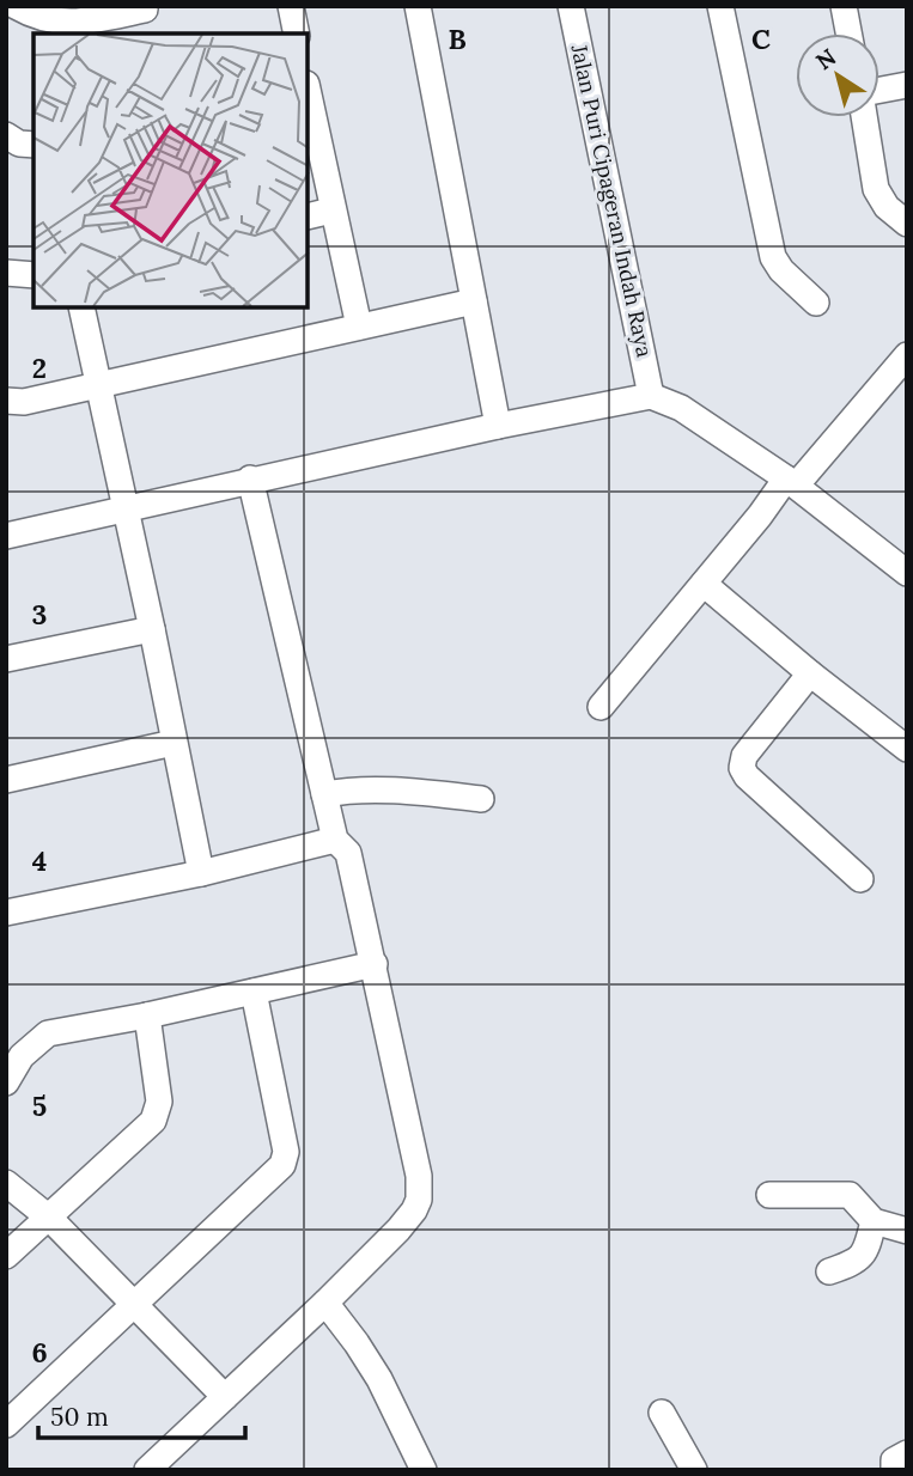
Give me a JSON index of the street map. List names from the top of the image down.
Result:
{
  "streets": {
    "street": ["Jalan Puri Cipageran Indah Raya"]
  },
  "scale_bar": "50 m",
  "north": "top left",
  "grid": {
    "columns": ["B", "C"],
    "rows": [
      "2",
      "3",
      "4",
      "5",
      "6"
    ]
  }
}
